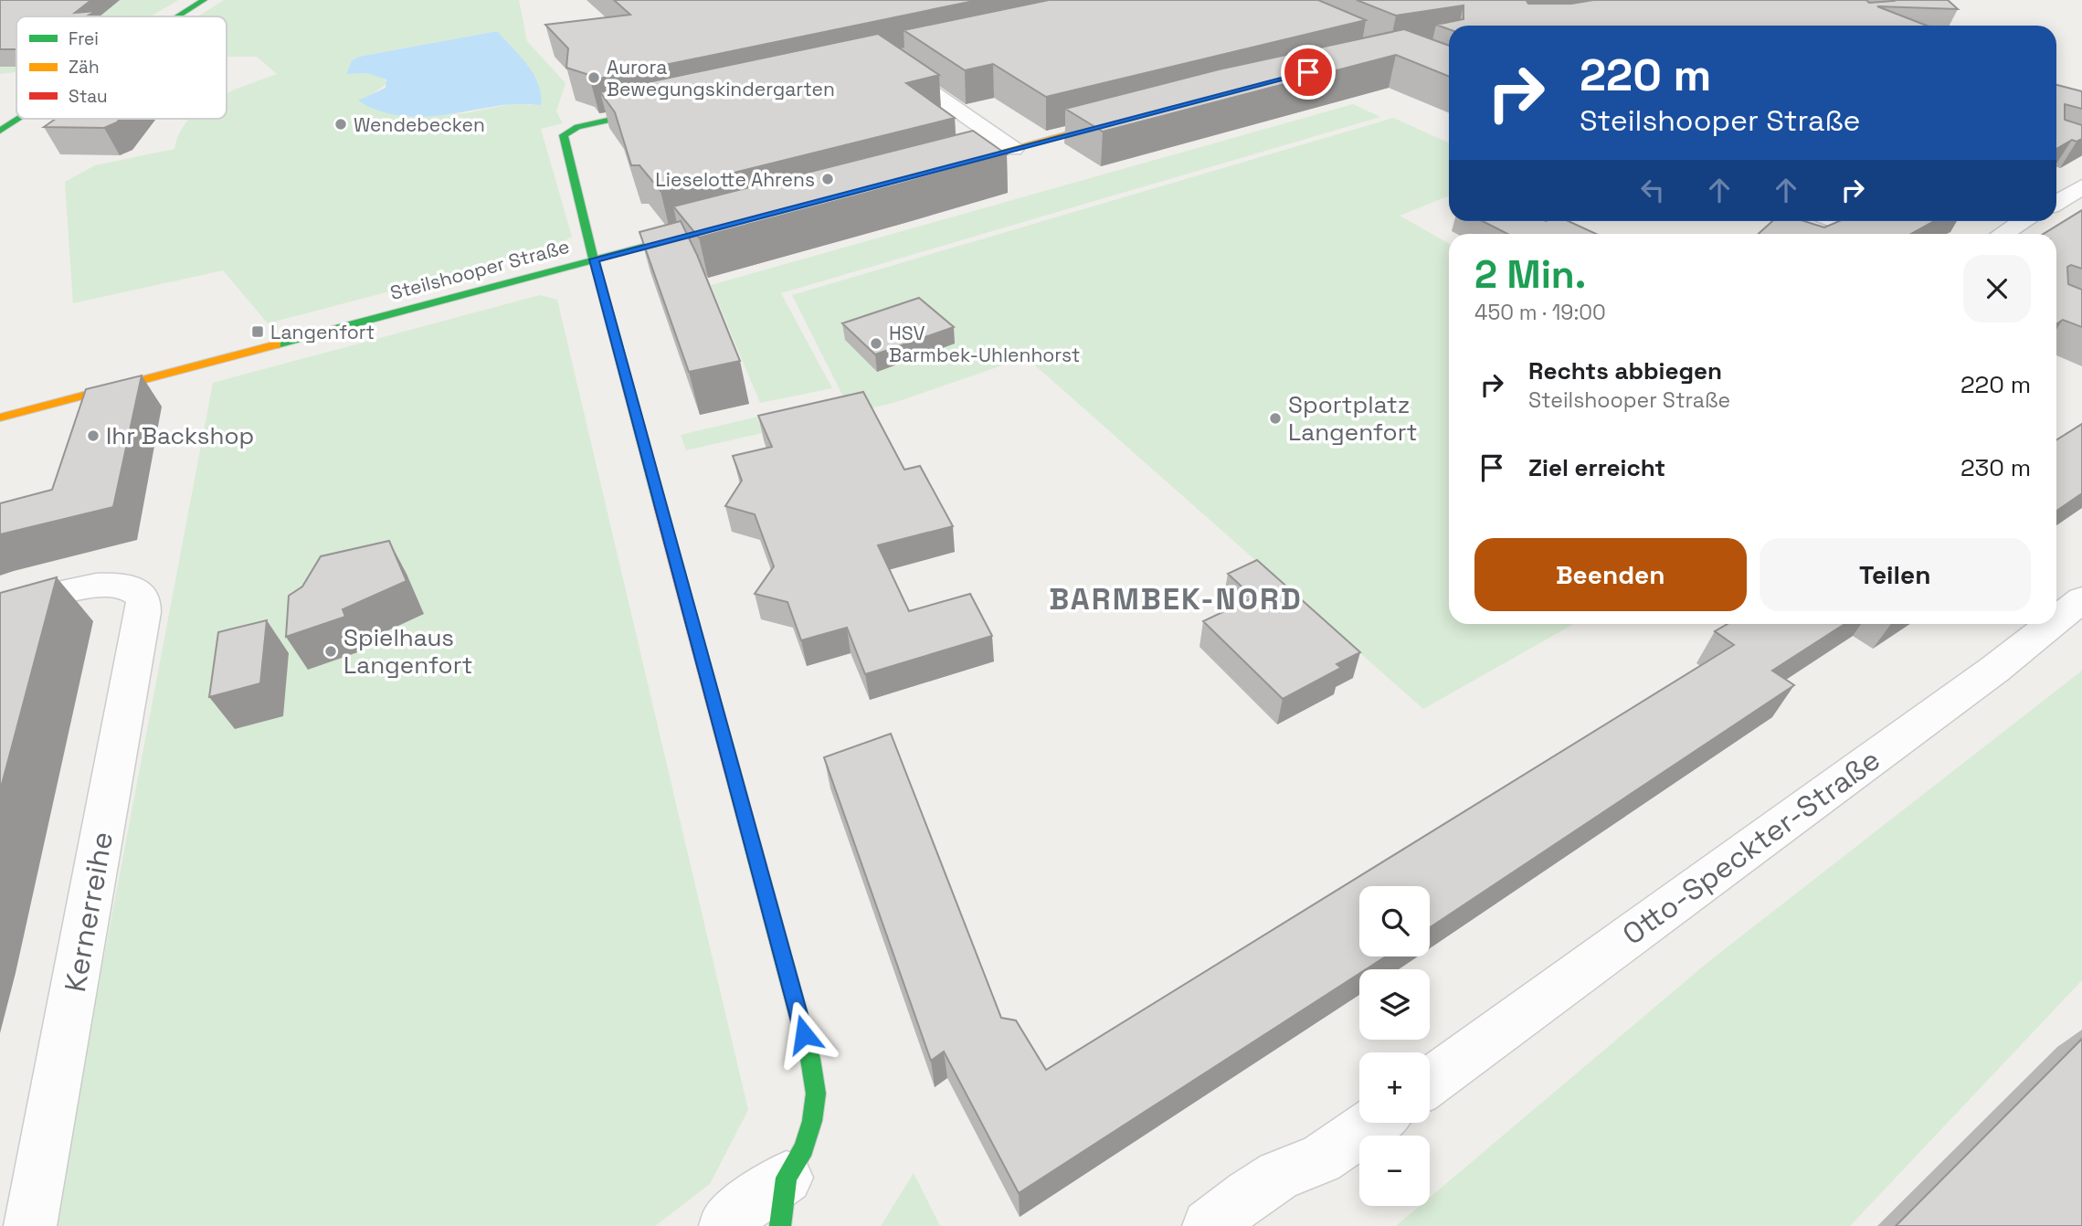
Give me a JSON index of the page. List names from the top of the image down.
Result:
{
  "streets": {
    "street": ["Steilshooper Straße", "Otto-Speckter-Straße", "Kernerreihe"]
  },
  "districts": ["BARMBEK-NORD"],
  "places": {
    "other": [
      "Aurora Bewegungskindergarten",
      "Wendebecken",
      "Lieselotte Ahrens",
      "HSV Barmbek-Uhlenhorst",
      "Sportplatz Langenfort",
      "Ihr Backshop",
      "Spielhaus Langenfort"
    ],
    "transit": ["Langenfort"]
  },
  "legend": ["Frei", "Zäh", "Stau"],
  "page": {
    "turn": ["220 m", "Steilshooper Straße"],
    "heading": ["2 Min.", "450 m · 19:00"],
    "list": [
      {
        "name": "Rechts abbiegen",
        "note": "Steilshooper Straße",
        "value": "220 m"
      },
      {
        "name": "Ziel erreicht",
        "value": "230 m"
      }
    ],
    "buttons": ["Beenden", "Teilen"],
    "map_buttons": ["+", "−"]
  }
}
